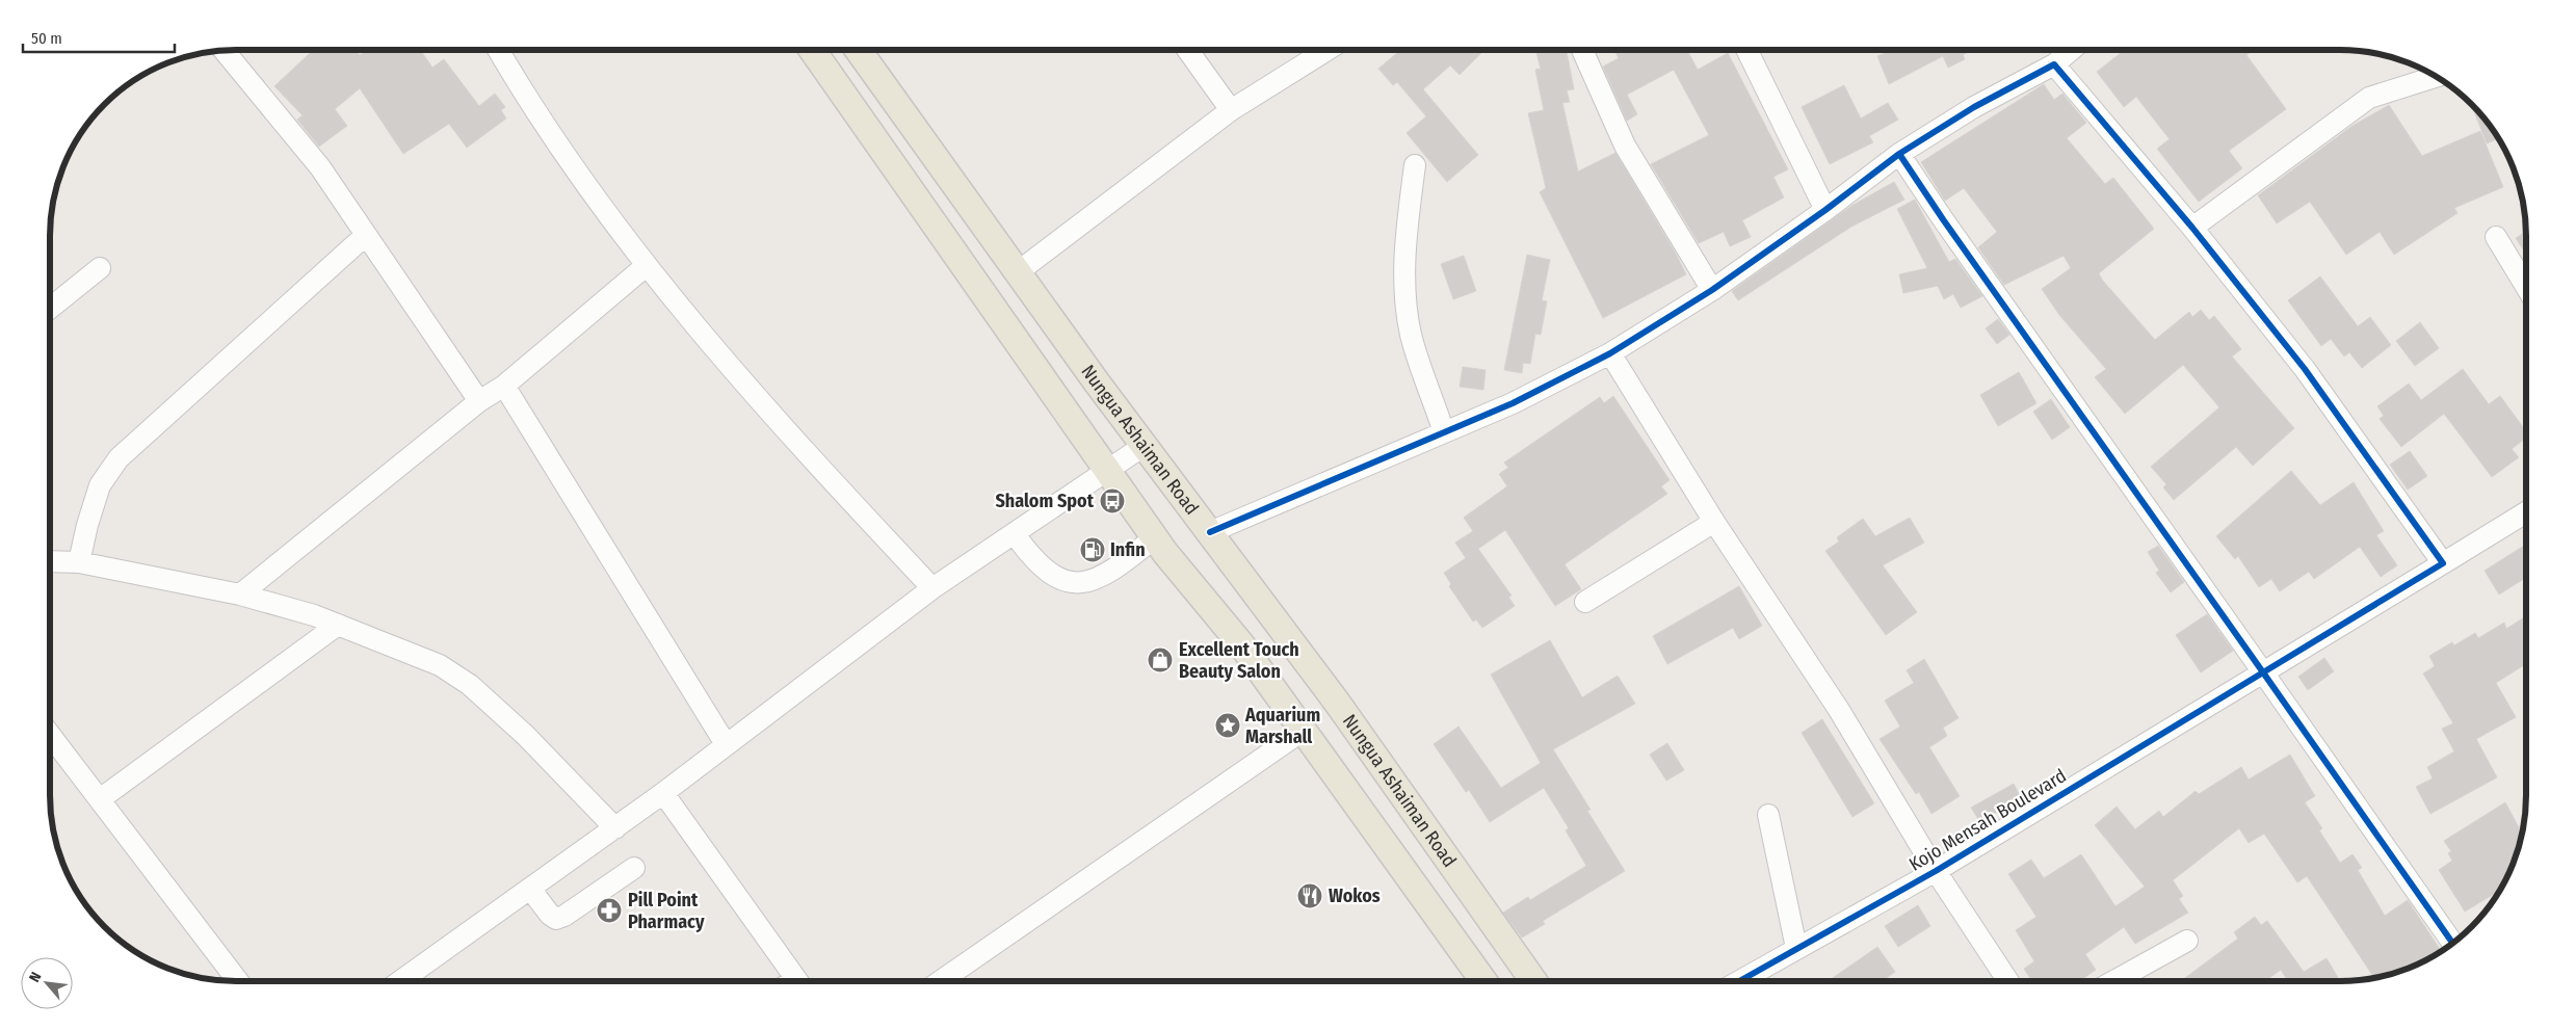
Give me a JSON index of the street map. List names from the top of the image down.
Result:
{
  "streets": {
    "main road": ["Nungua Ashaiman Road"],
    "street": ["Kojo Mensah Boulevard"]
  },
  "places": {
    "bus stop": ["Shalom Spot"],
    "fuel station": ["Infin"],
    "shop": ["Excellent Touch Beauty Salon"],
    "place": ["Aquarium Marshall"],
    "restaurant": ["Wokos"],
    "pharmacy": ["Pill Point Pharmacy"]
  },
  "scale_bar": "50 m",
  "north": "top left"
}
